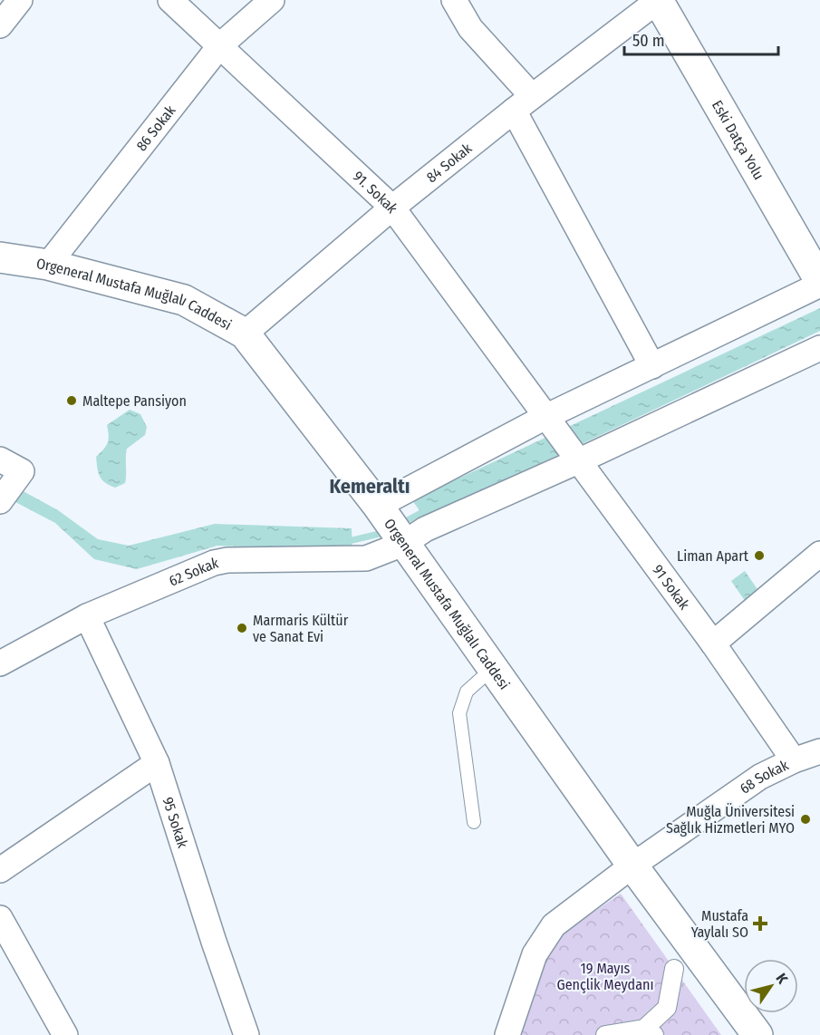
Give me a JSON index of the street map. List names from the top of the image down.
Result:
{
  "streets": {
    "street": [
      "86 Sokak",
      "Eski Datça Yolu",
      "84 Sokak",
      "91. Sokak",
      "Orgeneral Mustafa Muğlalı Caddesi",
      "62 Sokak",
      "91 Sokak",
      "68 Sokak",
      "95 Sokak"
    ]
  },
  "crossings": [
    ["86 Sokak", "91. Sokak"],
    ["86 Sokak", "Orgeneral Mustafa Muğlalı Caddesi"],
    ["Eski Datça Yolu", "84 Sokak"],
    ["84 Sokak", "91. Sokak"],
    ["84 Sokak", "Orgeneral Mustafa Muğlalı Caddesi"],
    ["91. Sokak", "91 Sokak"],
    ["Orgeneral Mustafa Muğlalı Caddesi", "62 Sokak"],
    ["Orgeneral Mustafa Muğlalı Caddesi", "68 Sokak"],
    ["62 Sokak", "95 Sokak"],
    ["91 Sokak", "68 Sokak"]
  ],
  "districts": ["Kemeraltı"],
  "parks": ["19 Mayıs Gençlik Meydanı"],
  "places": {
    "other": [
      "Maltepe Pansiyon",
      "Liman Apart",
      "Marmaris Kültür ve Sanat Evi",
      "Muğla Üniversitesi Sağlık Hizmetleri MYO"
    ],
    "health": ["Mustafa Yaylalı SO"]
  },
  "scale_bar": "50 m",
  "north": "top right"
}
